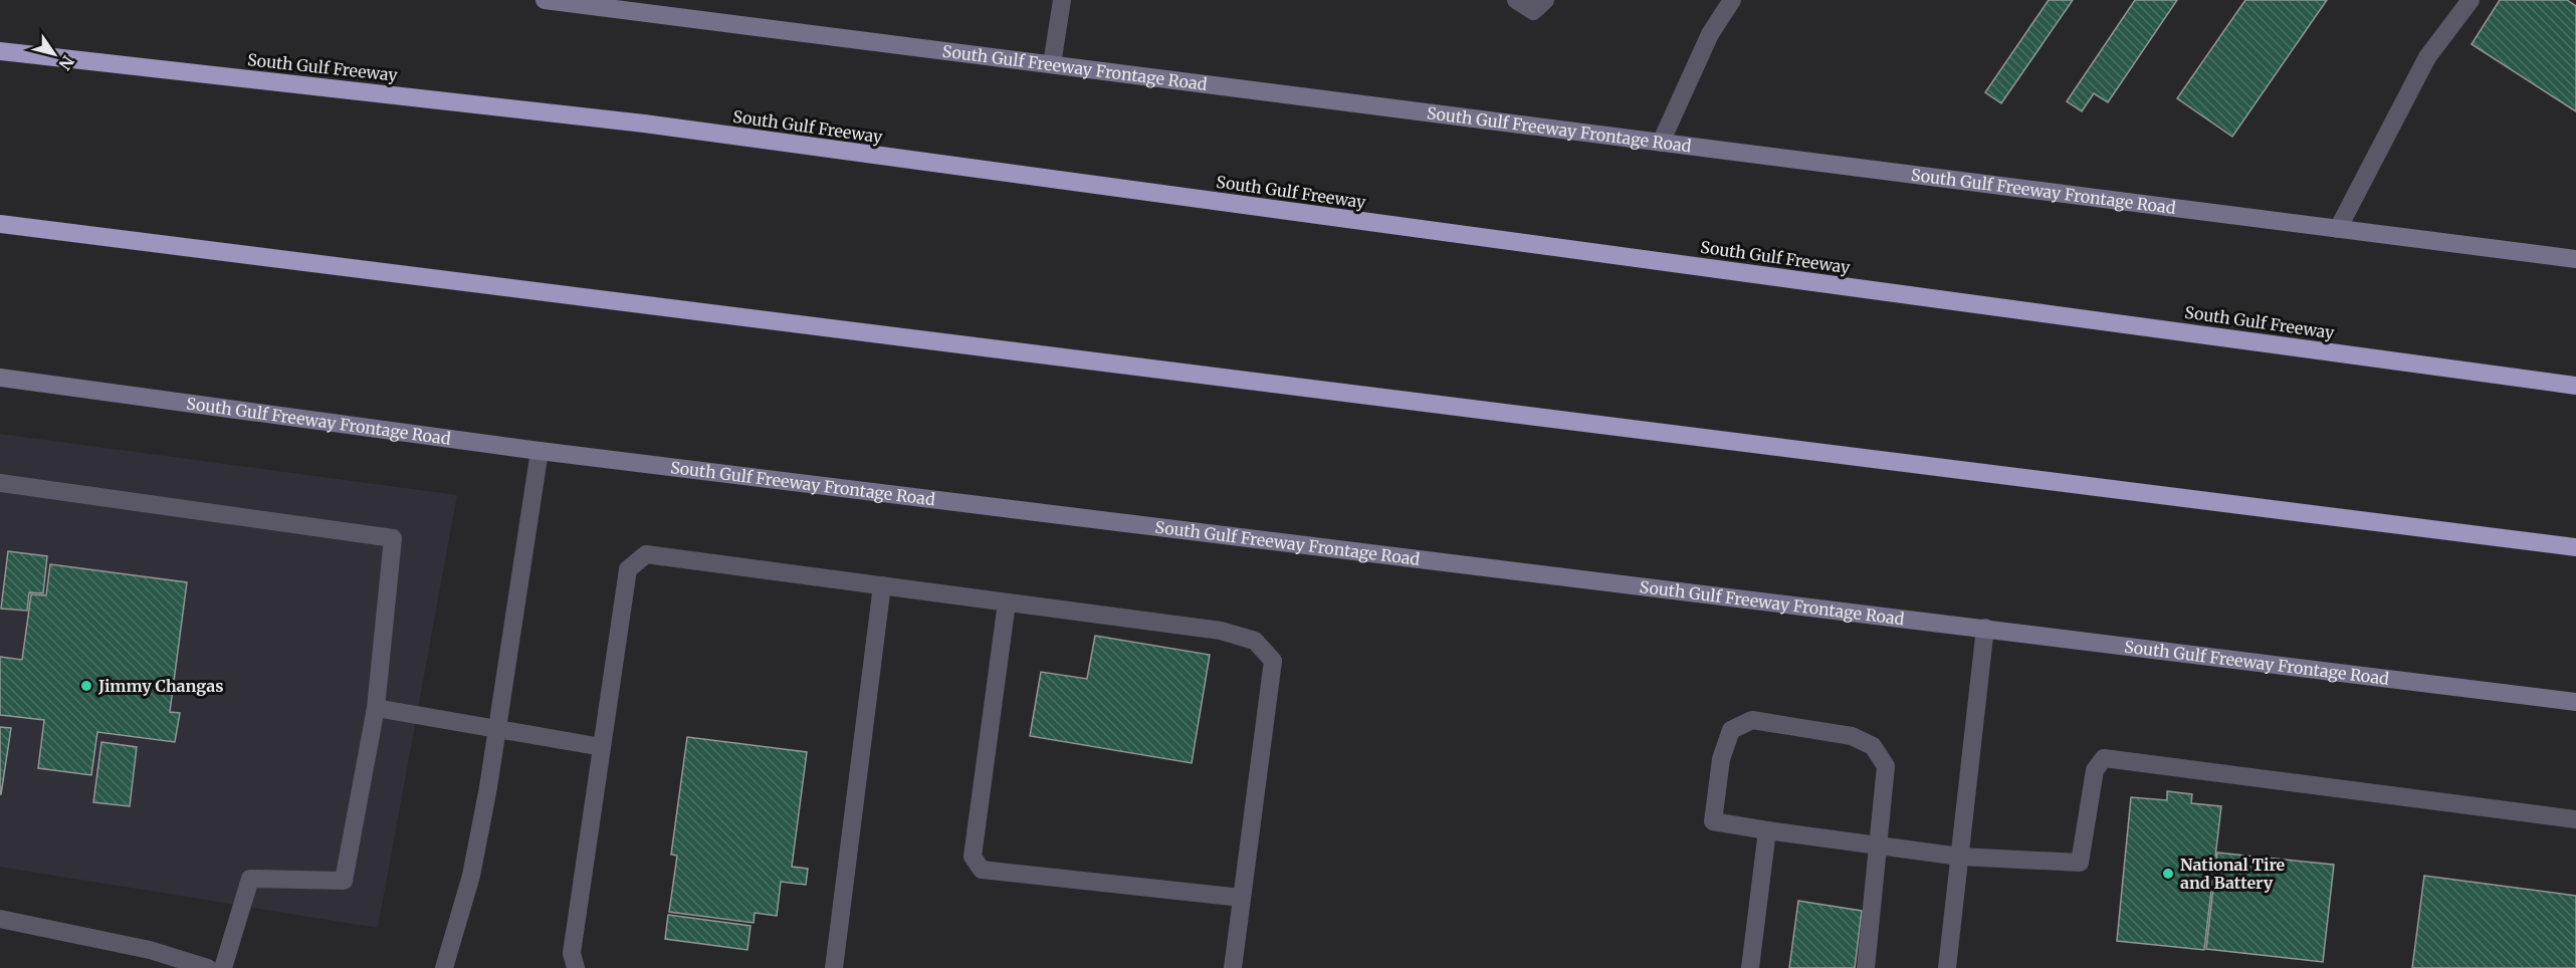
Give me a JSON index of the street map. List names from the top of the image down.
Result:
{
  "streets": {
    "highway": ["South Gulf Freeway"],
    "main road": ["South Gulf Freeway Frontage Road"]
  },
  "places": ["Jimmy Changas", "National Tire and Battery"],
  "north": "bottom right"
}
